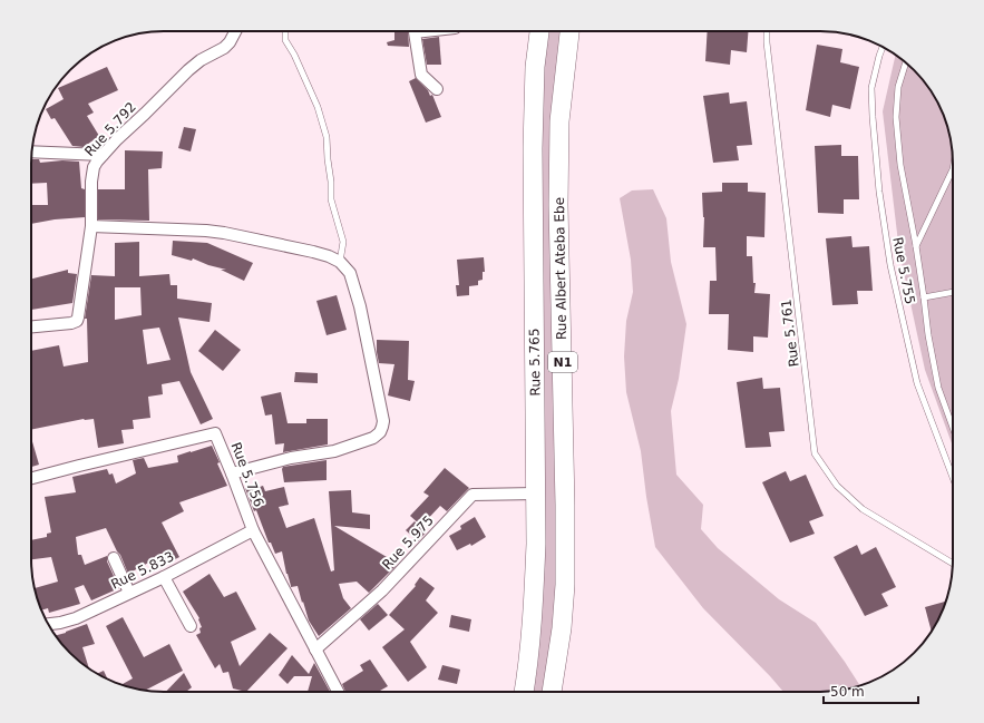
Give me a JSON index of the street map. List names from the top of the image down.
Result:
{
  "streets": {
    "highway": ["Rue Albert Ateba Ebe", "Rue 5.765", "N1"],
    "street": [
      "Rue 5.792",
      "Rue 5.756",
      "Rue 5.975",
      "Rue 5.833"
    ],
    "lane": ["Rue 5.755", "Rue 5.761"]
  },
  "crossings": [
    ["Rue 5.765", "Rue 5.975"],
    ["Rue 5.756", "Rue 5.975"],
    ["Rue 5.756", "Rue 5.833"]
  ],
  "scale_bar": "50 m"
}
